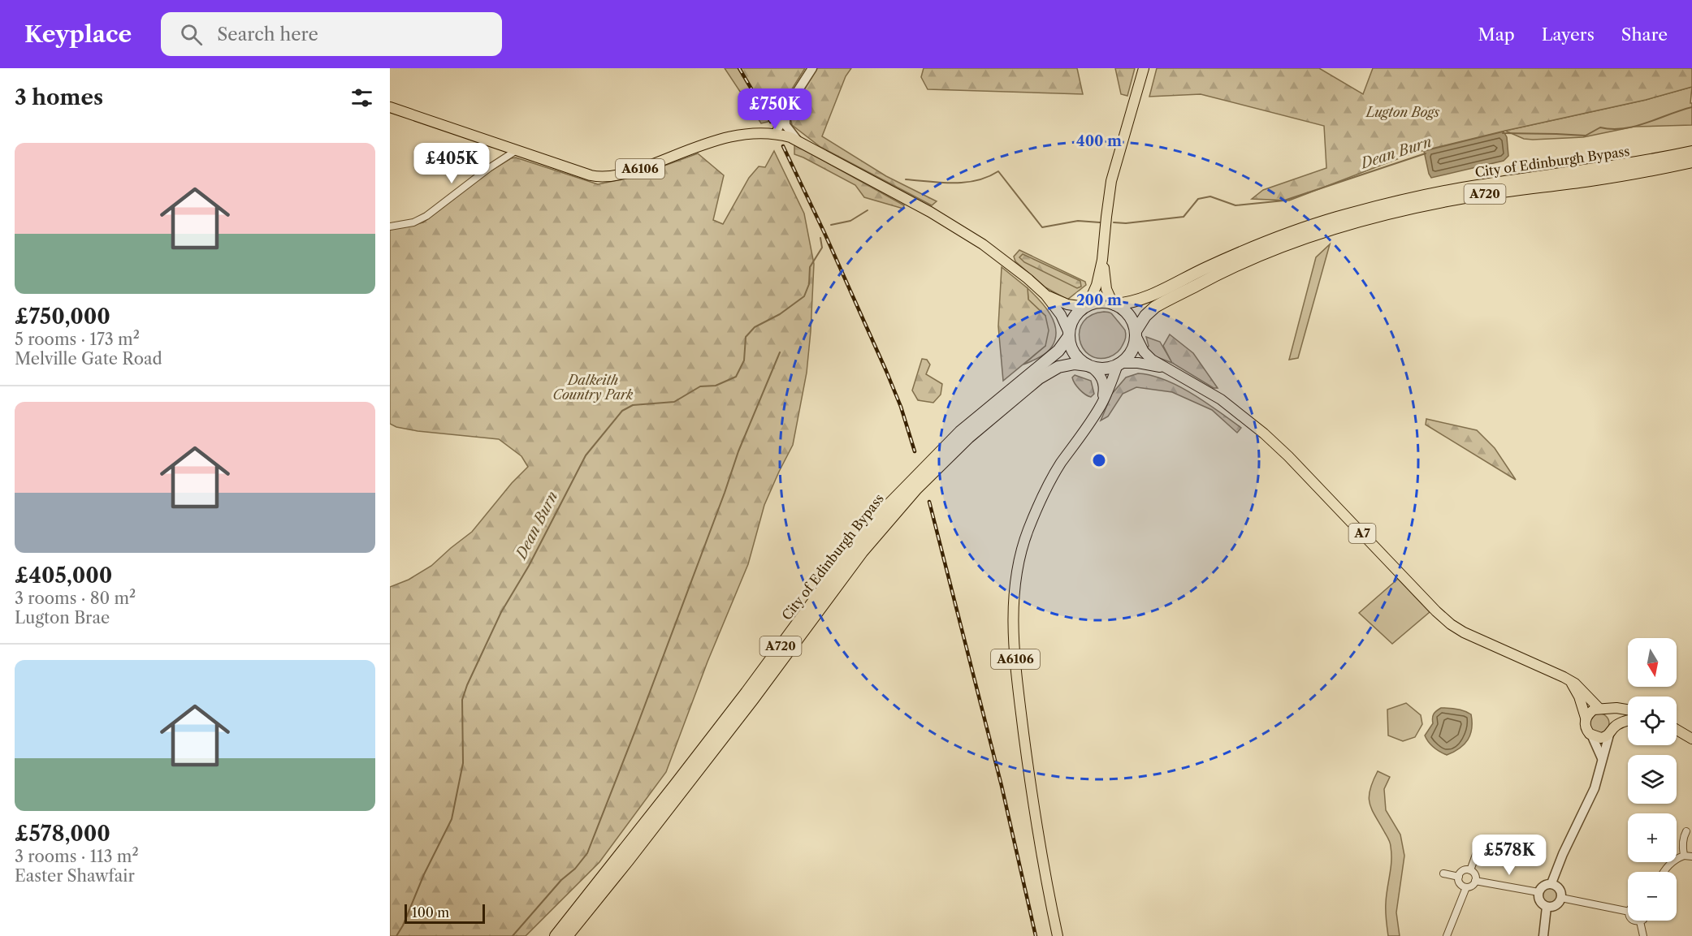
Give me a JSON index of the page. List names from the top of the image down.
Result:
{
  "streets": {
    "highway": ["City of Edinburgh Bypass", "A720"],
    "main road": ["A6106", "A7"]
  },
  "crossings": [
    ["City of Edinburgh Bypass", "A6106"],
    ["City of Edinburgh Bypass", "A7"],
    ["A6106", "A7"]
  ],
  "water": ["Dean Burn"],
  "parks": ["Lugton Bogs", "Dalkeith Country Park"],
  "scale_bar": "100 m",
  "north": "bottom",
  "page": {
    "header": "Keyplace",
    "search": "Search here",
    "nav": ["Map", "Layers", "Share"],
    "heading": "3 homes",
    "price": ["£750K", "£405K", "£578K"],
    "list": [
      {
        "name": "£750,000",
        "note": "5 rooms · 173 m² · Melville Gate Road"
      },
      {
        "name": "£405,000",
        "note": "3 rooms · 80 m² · Lugton Brae"
      },
      {
        "name": "£578,000",
        "note": "3 rooms · 113 m² · Easter Shawfair"
      }
    ],
    "map_buttons": ["+", "−"],
    "scale": "100 m"
  },
  "rings": ["400 m", "200 m"]
}
